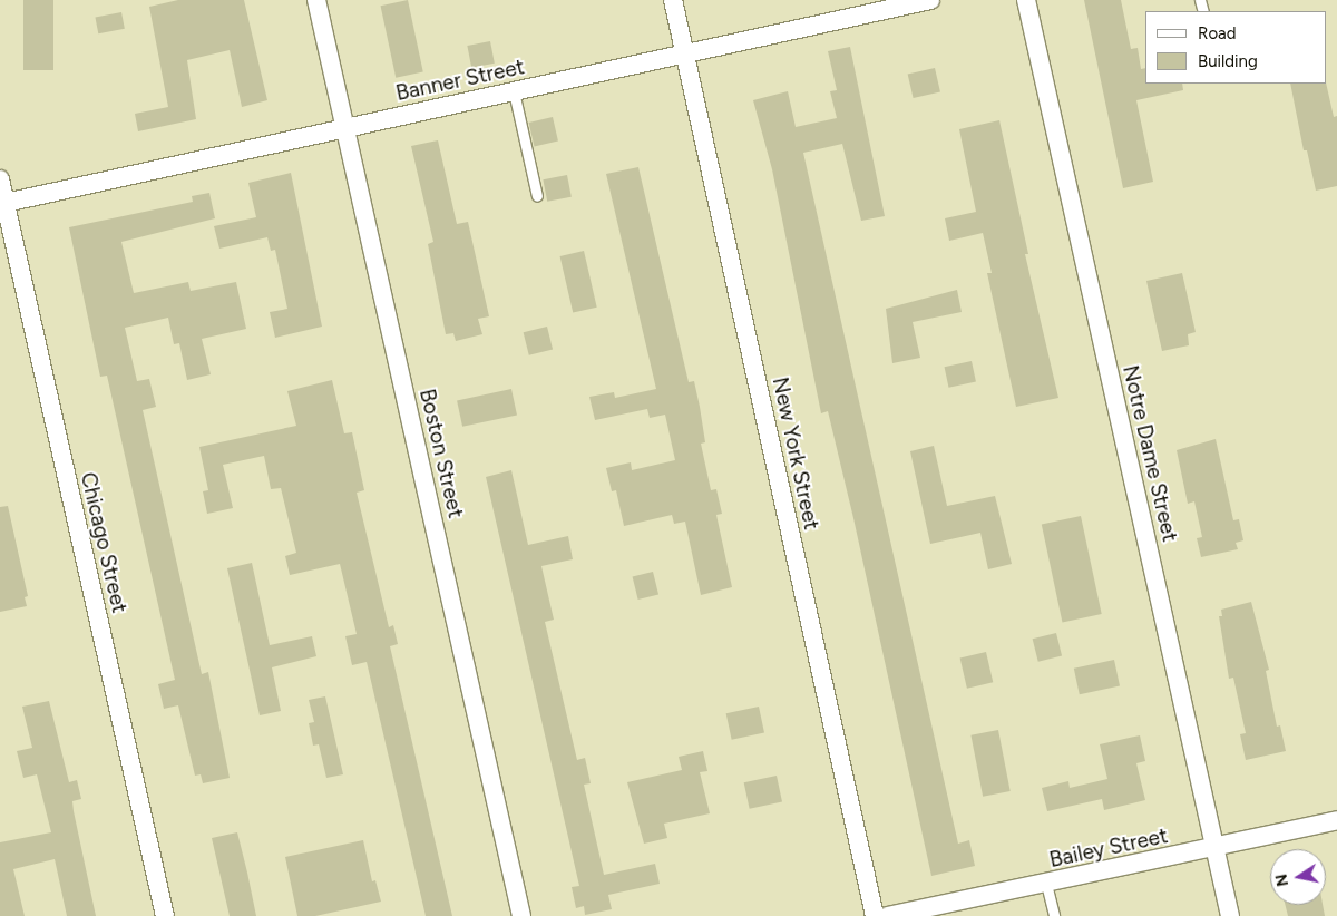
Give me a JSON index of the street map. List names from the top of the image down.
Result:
{
  "streets": {
    "street": [
      "Banner Street",
      "Boston Street",
      "New York Street",
      "Notre Dame Street",
      "Chicago Street",
      "Bailey Street"
    ]
  },
  "crossings": [
    ["Banner Street", "Boston Street"],
    ["Banner Street", "New York Street"],
    ["Banner Street", "Chicago Street"],
    ["Notre Dame Street", "Bailey Street"]
  ],
  "legend": ["Road", "Building"],
  "north": "left"
}
